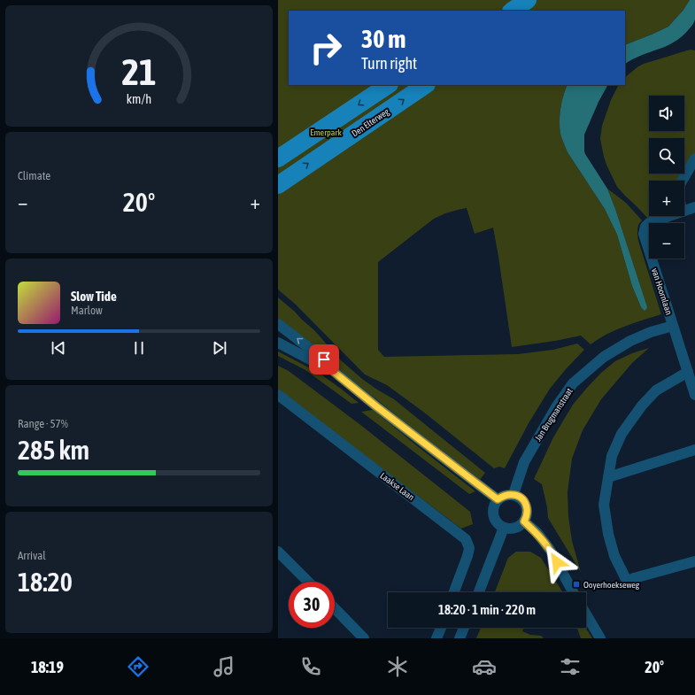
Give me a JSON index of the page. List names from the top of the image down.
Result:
{
  "streets": {
    "main road": ["Den Elterweg"],
    "street": ["van Hoornlaan", "Jan Brugmanstraat", "Laakse Laan"]
  },
  "crossings": [
    ["van Hoornlaan", "Jan Brugmanstraat"]
  ],
  "parks": ["Emerpark"],
  "places": {
    "transit": ["Ooyerhoekseweg"]
  },
  "page": {
    "turn": ["30 m", "Turn right"],
    "map_buttons": ["+", "−"],
    "tile": [
      "Climate",
      ["Range · 57%", "285 km"],
      ["Arrival", "18:20"]
    ],
    "heat": ["−", "20°", "+"],
    "song": ["Slow Tide", "Marlow"],
    "limit": "30",
    "trip": "18:20 · 1 min · 220 m",
    "tabs": ["18:19", "20°"],
    "gauge": ["21", "km/h"]
  }
}
